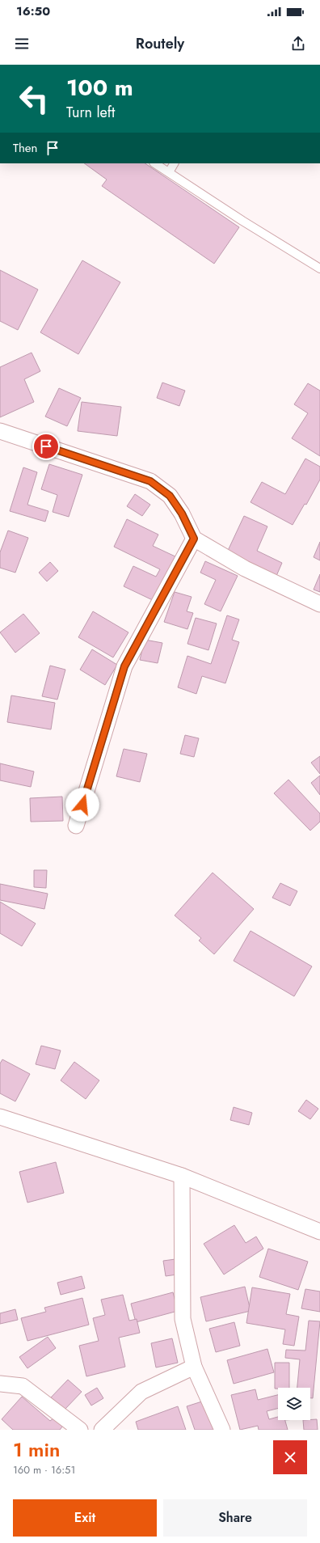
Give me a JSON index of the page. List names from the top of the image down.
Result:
{
  "page": {
    "status": "16:50",
    "header": "Routely",
    "turn": ["100 m", "Turn left"],
    "then": "Then",
    "heading": ["1 min", "160 m · 16:51"],
    "buttons": ["Exit", "Share"]
  }
}
